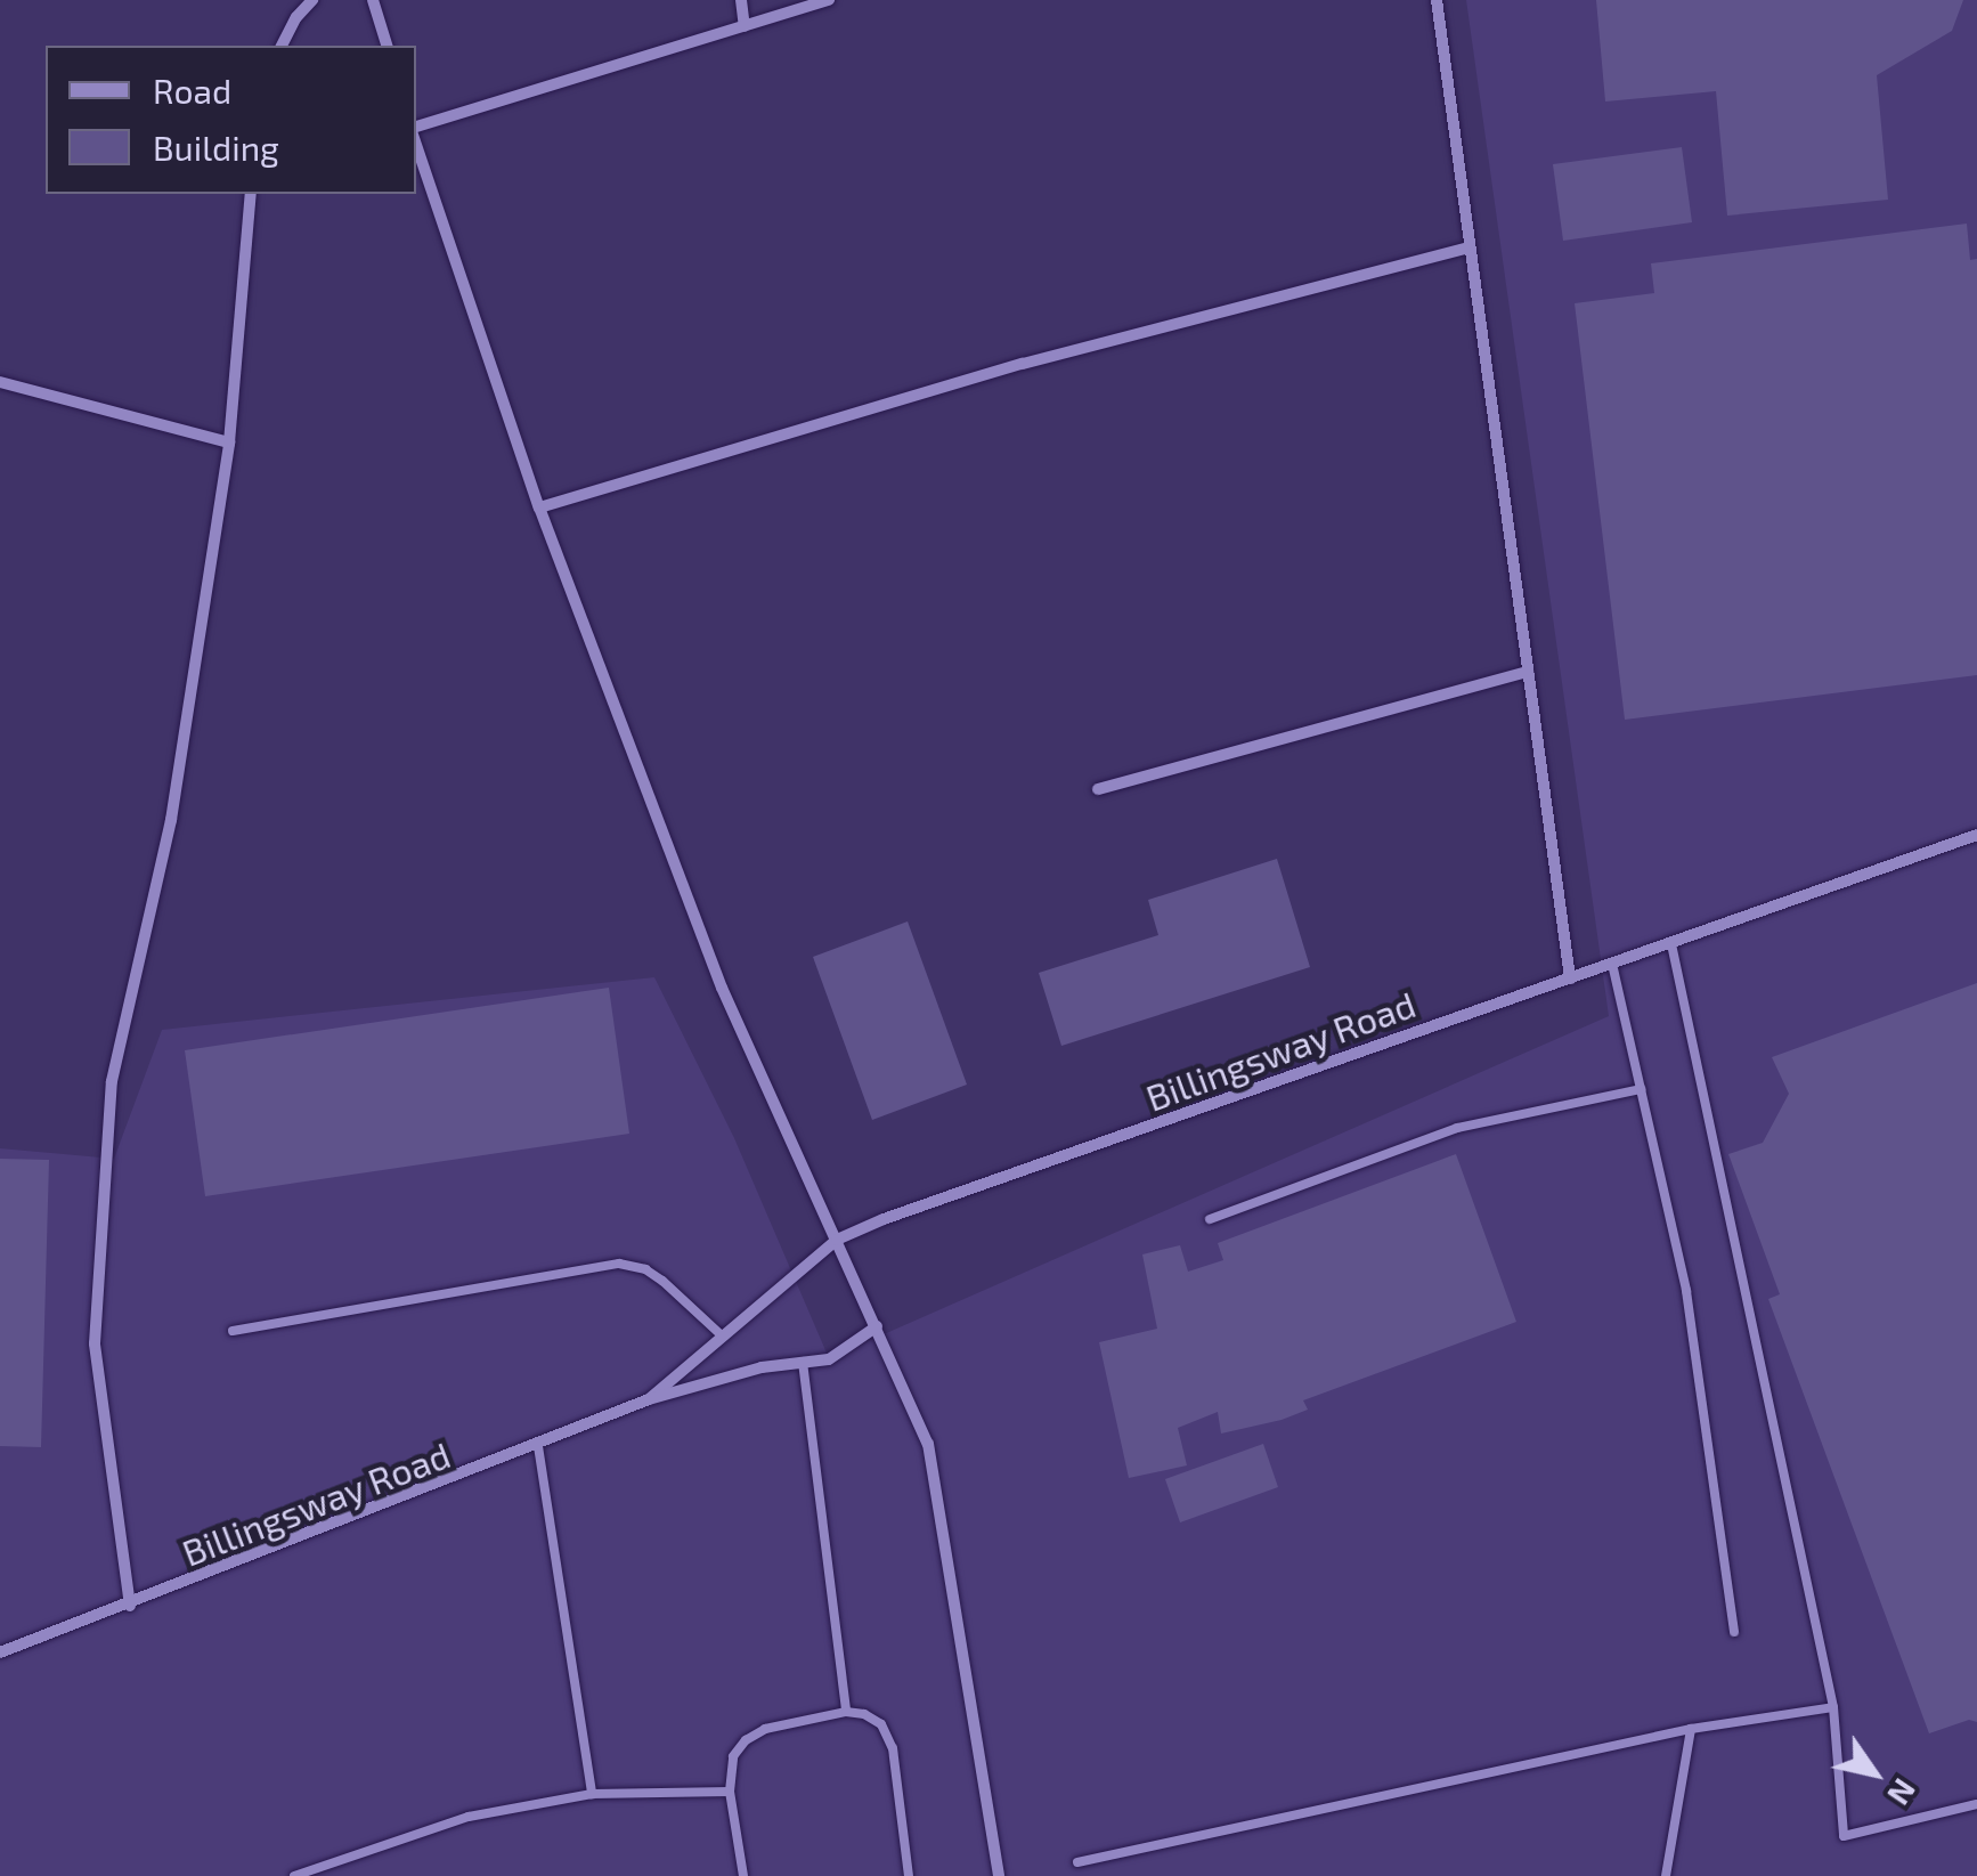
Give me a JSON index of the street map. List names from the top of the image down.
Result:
{
  "streets": {
    "street": ["Billingsway Road"]
  },
  "legend": ["Road", "Building"],
  "north": "bottom right"
}
